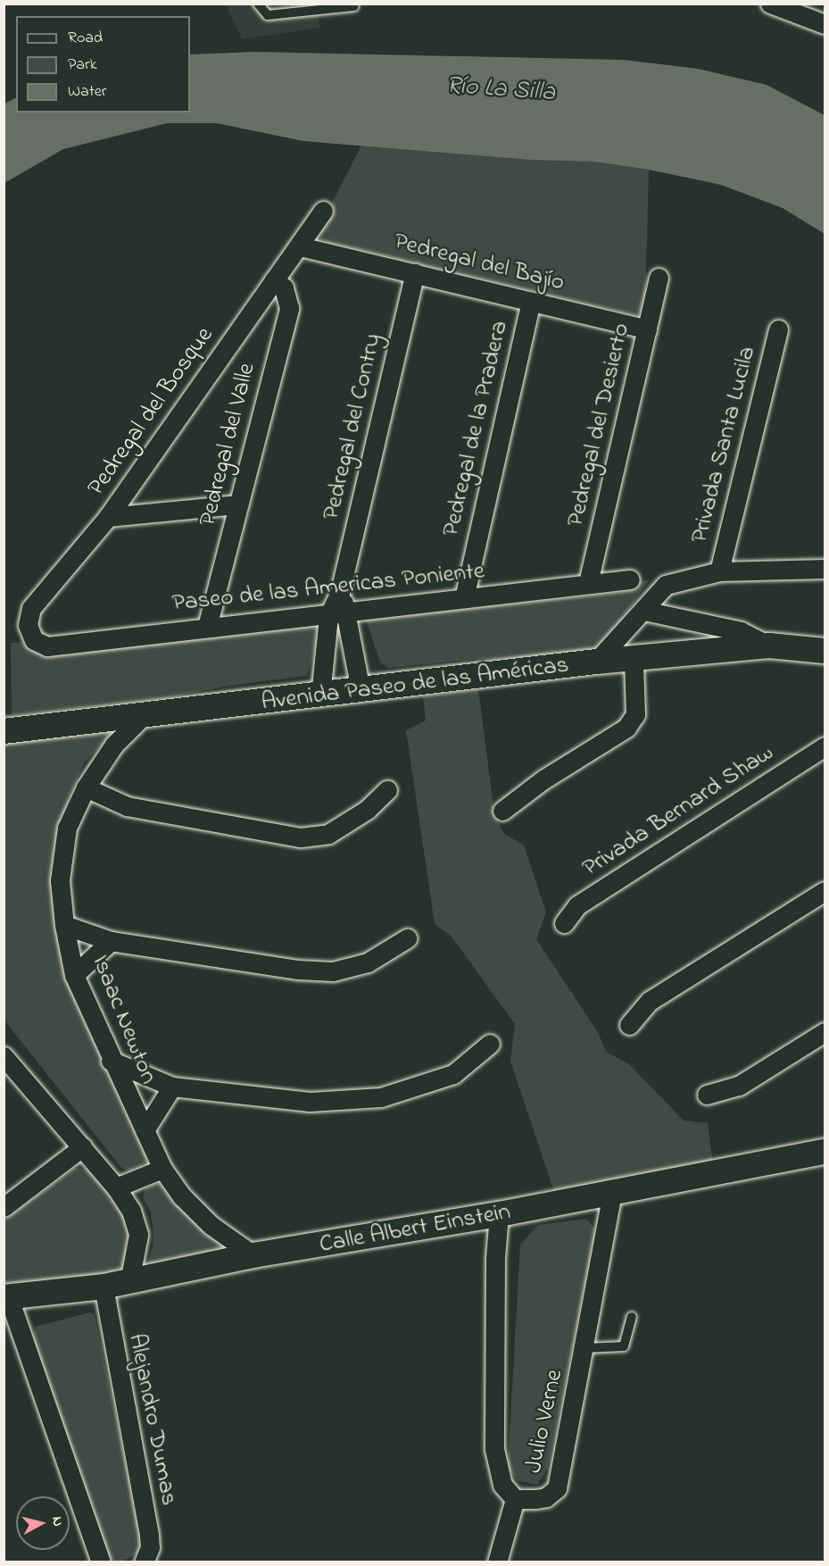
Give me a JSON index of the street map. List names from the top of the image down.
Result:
{
  "streets": {
    "street": [
      "Pedregal del Bajío",
      "Pedregal del Bosque",
      "Pedregal del Desierto",
      "Pedregal del Contry",
      "Pedregal de la Pradera",
      "Pedregal del Valle",
      "Privada Santa Lucila",
      "Paseo de las Americas Poniente",
      "Avenida Paseo de las Américas",
      "Privada Bernard Shaw",
      "Isaac Newton",
      "Calle Albert Einstein",
      "Alejandro Dumas",
      "Julio Verne"
    ]
  },
  "crossings": [
    ["Pedregal del Bajío", "Pedregal del Bosque"],
    ["Pedregal del Bajío", "Pedregal del Desierto"],
    ["Pedregal del Bajío", "Pedregal del Contry"],
    ["Pedregal del Bajío", "Pedregal de la Pradera"],
    ["Pedregal del Bosque", "Pedregal del Valle"],
    ["Pedregal del Bosque", "Paseo de las Americas Poniente"],
    ["Pedregal del Desierto", "Paseo de las Americas Poniente"],
    ["Pedregal del Contry", "Paseo de las Americas Poniente"],
    ["Pedregal del Contry", "Avenida Paseo de las Américas"],
    ["Pedregal de la Pradera", "Paseo de las Americas Poniente"],
    ["Pedregal del Valle", "Paseo de las Americas Poniente"],
    ["Avenida Paseo de las Américas", "Isaac Newton"],
    ["Isaac Newton", "Calle Albert Einstein"],
    ["Calle Albert Einstein", "Alejandro Dumas"],
    ["Calle Albert Einstein", "Julio Verne"]
  ],
  "water": ["Río La Silla"],
  "legend": ["Road", "Park", "Water"],
  "north": "right"
}
